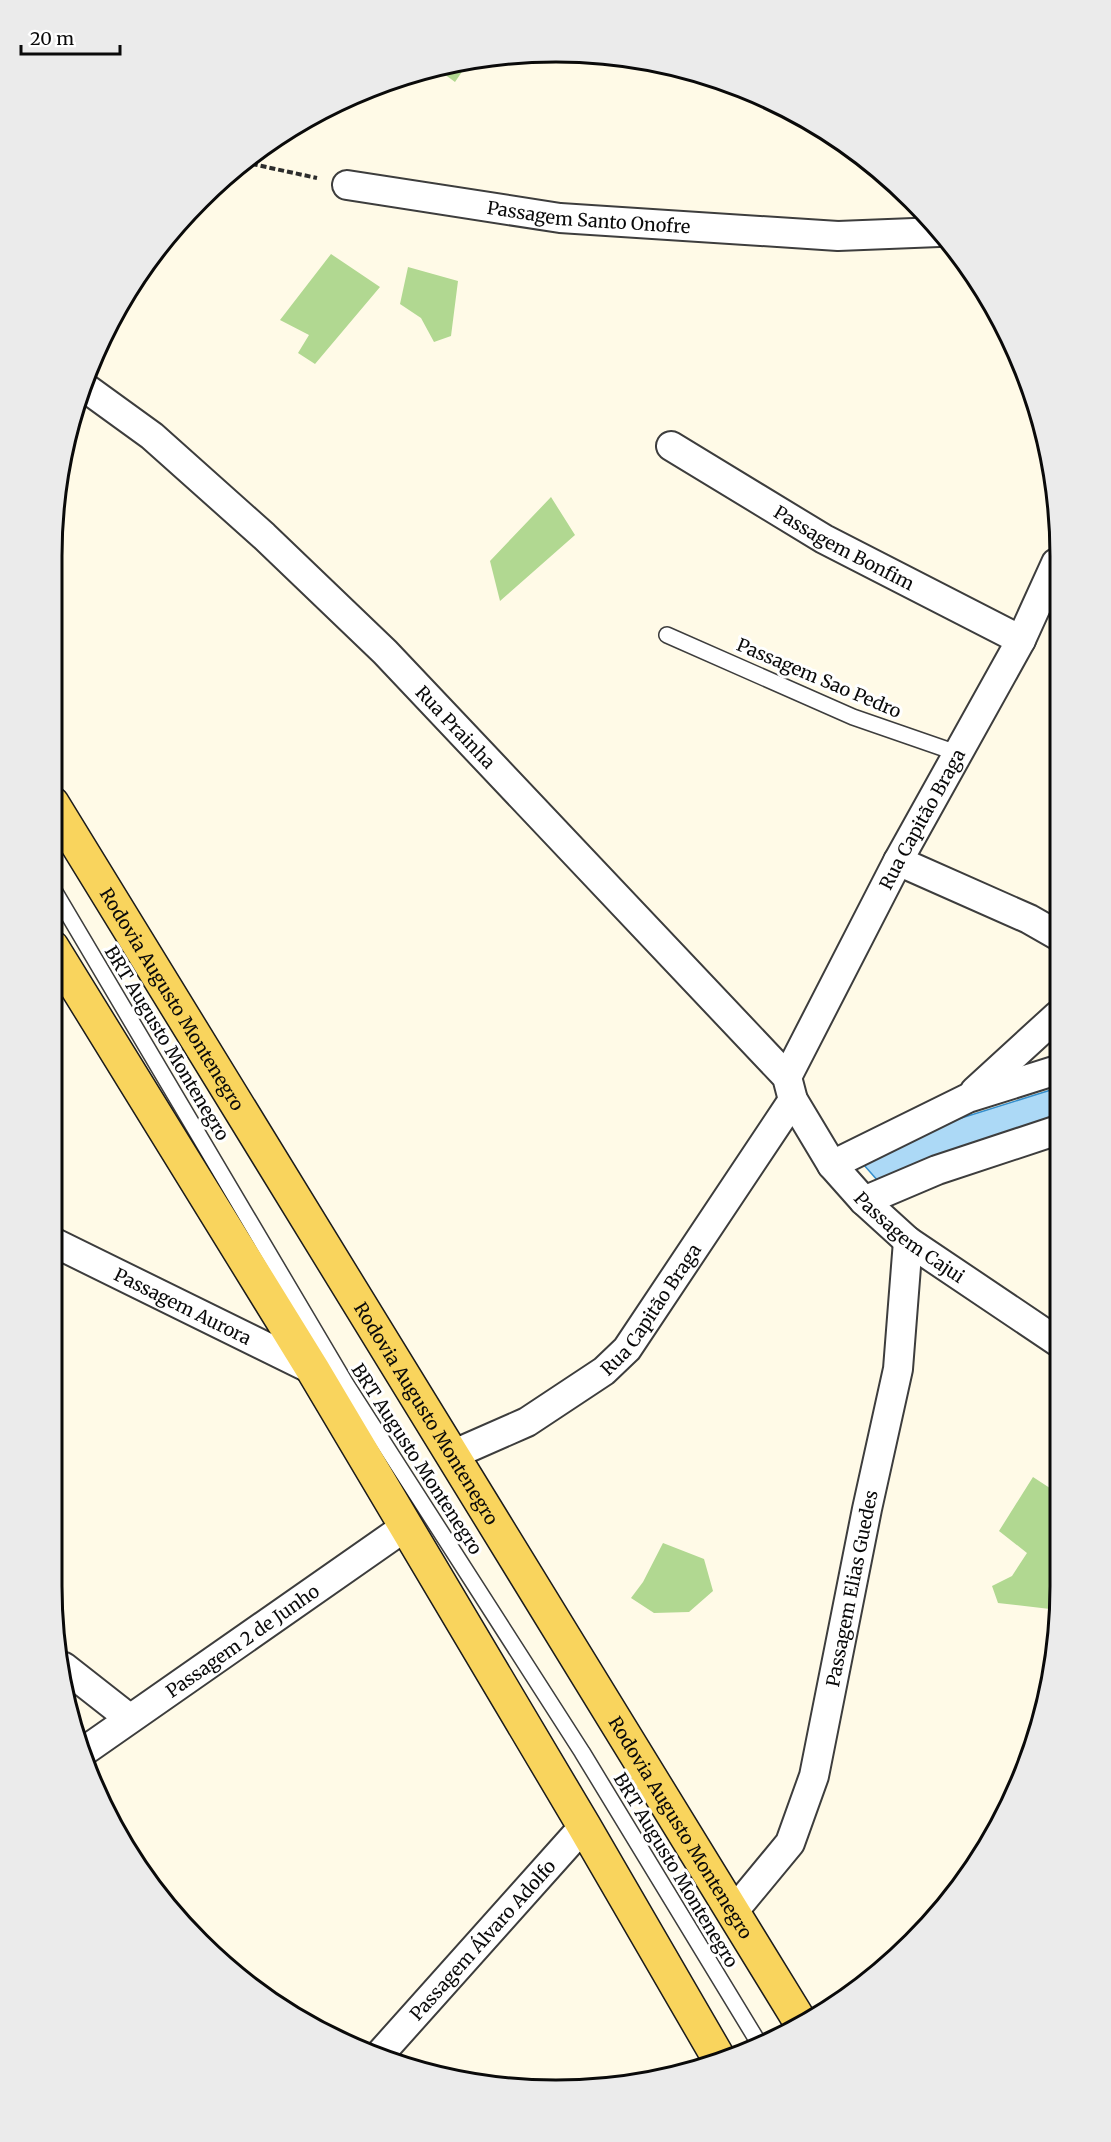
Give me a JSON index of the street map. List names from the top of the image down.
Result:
{
  "streets": {
    "main road": ["Rodovia Augusto Montenegro"],
    "street": [
      "Passagem Santo Onofre",
      "Passagem Bonfim",
      "Rua Prainha",
      "Rua Capitão Braga",
      "Passagem Cajui",
      "Passagem Aurora",
      "Passagem Elias Guedes",
      "Passagem 2 de Junho",
      "Passagem Álvaro Adolfo"
    ],
    "lane": ["Passagem Sao Pedro", "BRT Augusto Montenegro"]
  },
  "crossings": [
    ["Passagem Bonfim", "Rua Capitão Braga"],
    ["Passagem Sao Pedro", "Rua Capitão Braga"],
    ["Rua Prainha", "Rua Capitão Braga"],
    ["Rua Prainha", "Passagem Cajui"],
    ["Rua Capitão Braga", "Rodovia Augusto Montenegro"],
    ["Rua Capitão Braga", "Passagem Cajui"],
    ["Rodovia Augusto Montenegro", "Passagem Elias Guedes"],
    ["Passagem Cajui", "Passagem Elias Guedes"]
  ],
  "scale_bar": "20 m"
}
